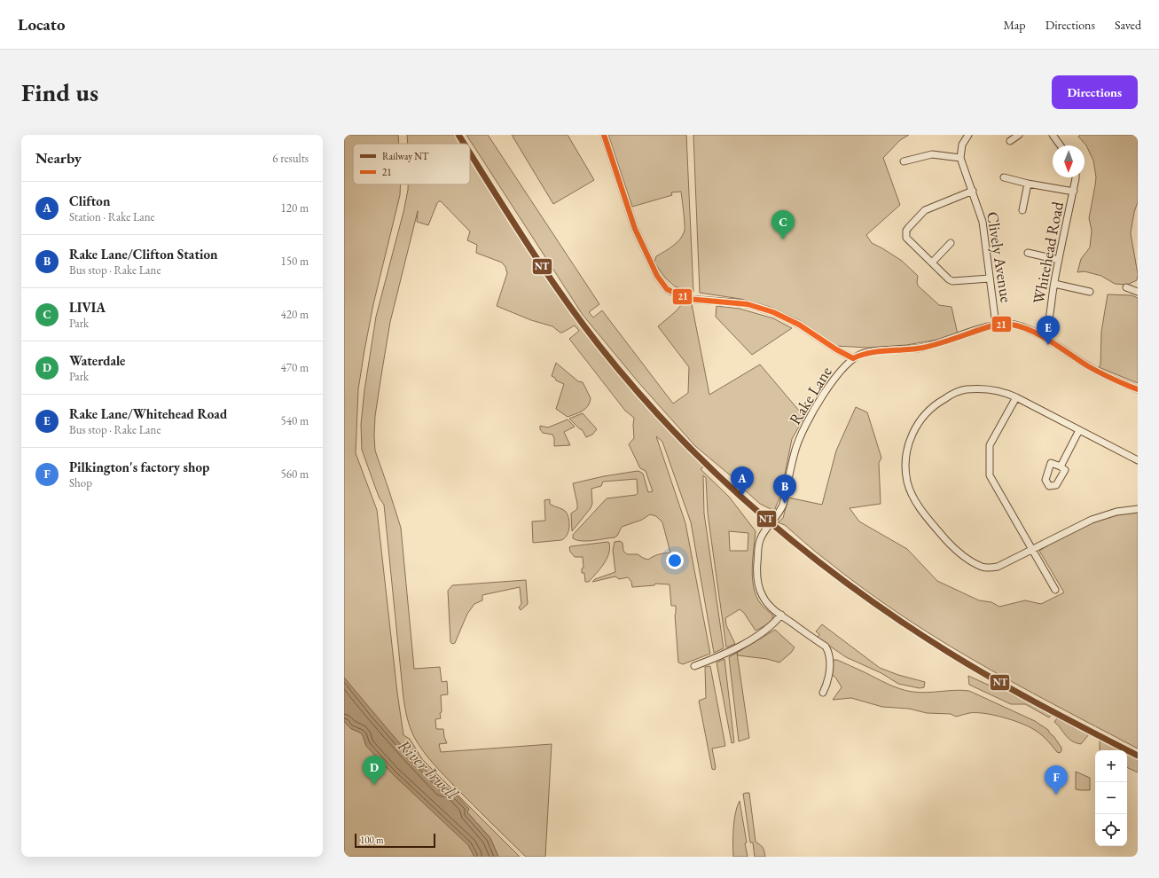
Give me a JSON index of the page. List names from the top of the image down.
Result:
{
  "streets": {
    "street": ["Whitehead Road", "Clively Avenue", "Rake Lane"]
  },
  "crossings": [
    ["Whitehead Road", "Rake Lane"],
    ["Clively Avenue", "Rake Lane"]
  ],
  "water": ["River Irwell"],
  "lines": ["rail line NT", "transit line 21"],
  "legend": ["Railway NT", "21"],
  "scale_bar": "100 m",
  "north": "bottom",
  "page": {
    "header": "Locato",
    "nav": ["Map", "Directions", "Saved"],
    "buttons": "Directions",
    "title": "Find us",
    "heading": ["Nearby", "6 results"],
    "list": [
      {
        "mark": "A",
        "name": "Clifton",
        "note": "Station · Rake Lane",
        "value": "120 m"
      },
      {
        "mark": "B",
        "name": "Rake Lane/Clifton Station",
        "note": "Bus stop · Rake Lane",
        "value": "150 m"
      },
      {
        "mark": "C",
        "name": "LIVIA",
        "note": "Park",
        "value": "420 m"
      },
      {
        "mark": "D",
        "name": "Waterdale",
        "note": "Park",
        "value": "470 m"
      },
      {
        "mark": "E",
        "name": "Rake Lane/Whitehead Road",
        "note": "Bus stop · Rake Lane",
        "value": "540 m"
      },
      {
        "mark": "F",
        "name": "Pilkington's factory shop",
        "note": "Shop",
        "value": "560 m"
      }
    ],
    "pins": [
      "C",
      "E",
      "A",
      "B",
      "D",
      "F"
    ],
    "map_buttons": ["+", "−"],
    "scale": "100 m"
  }
}
